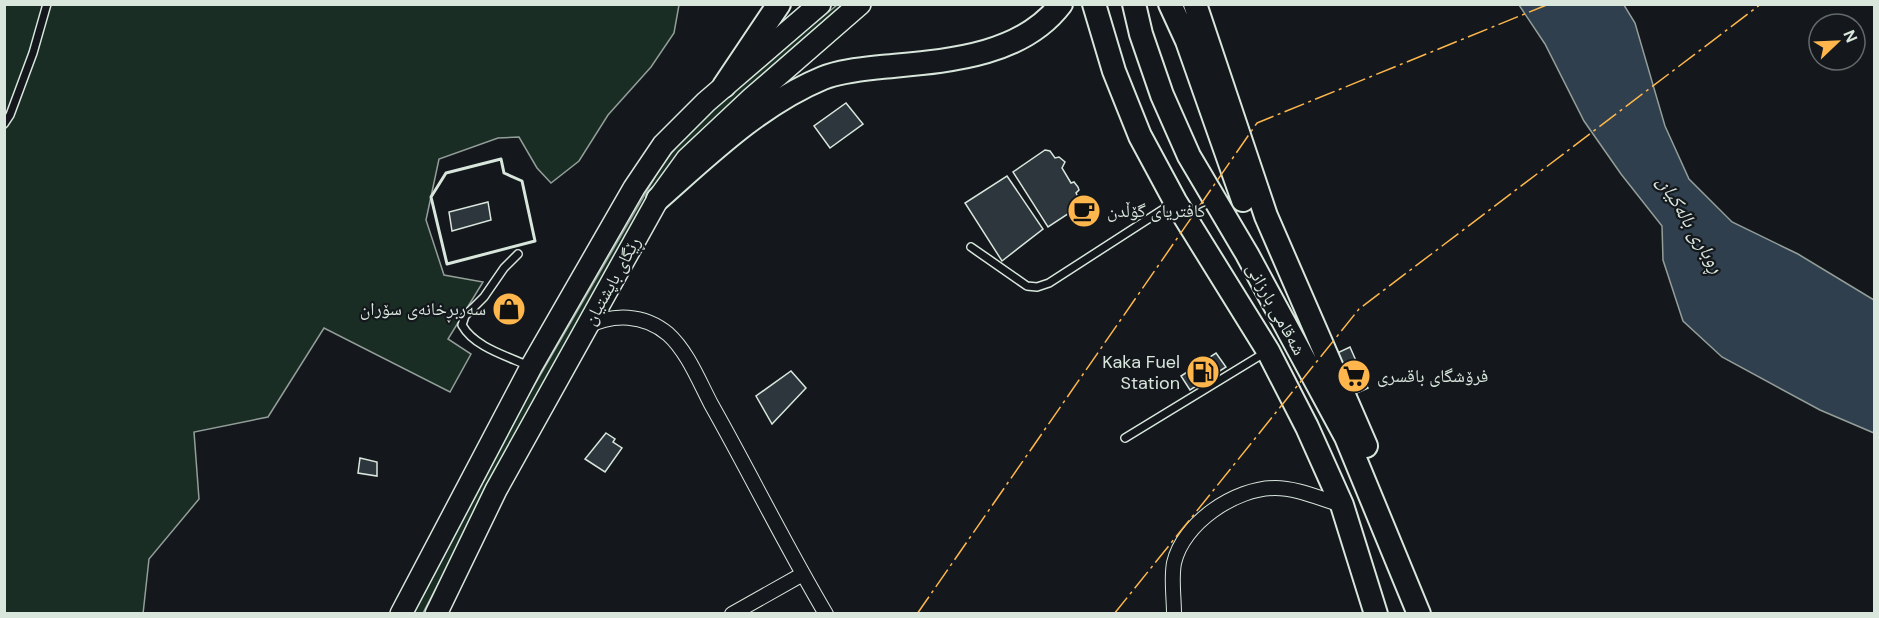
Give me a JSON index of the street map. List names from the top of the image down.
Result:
{
  "streets": {
    "highway": ["شەقامی بارزانی"],
    "main road": ["ڕێگای باپشتیان"]
  },
  "water": ["ڕوباری بالەکیان"],
  "places": {
    "cafe": ["کافتریای گۆڵدن"],
    "shop": ["سەربڕخانەی سۆران"],
    "fuel station": ["Kaka Fuel Station"],
    "supermarket": ["فرۆشگای باقسری"]
  },
  "north": "top right"
}
